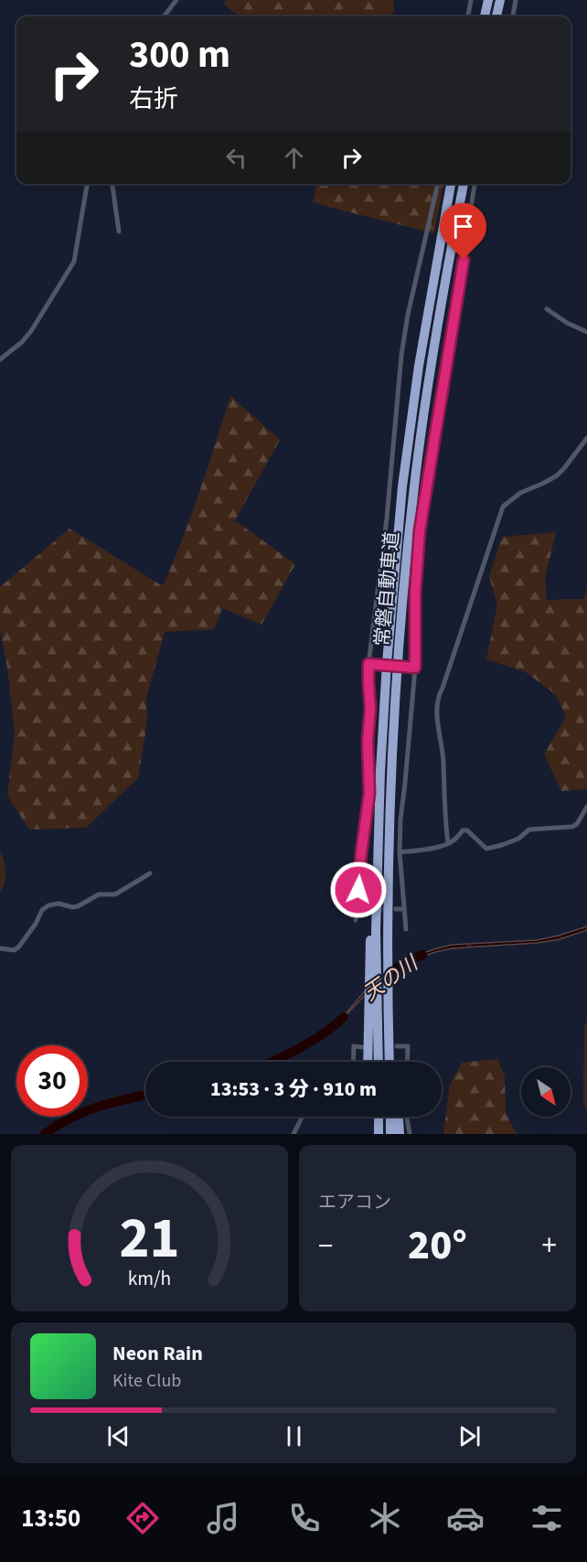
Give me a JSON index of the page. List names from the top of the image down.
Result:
{
  "streets": {
    "highway": ["常磐自動車道"]
  },
  "water": ["天の川"],
  "north": "bottom right",
  "page": {
    "turn": ["300 m", "右折"],
    "limit": "30",
    "trip": "13:53 · 3 分 · 910 m",
    "tile": "エアコン",
    "heat": ["−", "20°", "+"],
    "song": ["Neon Rain", "Kite Club"],
    "tabs": "13:50",
    "gauge": ["21", "km/h"]
  }
}
